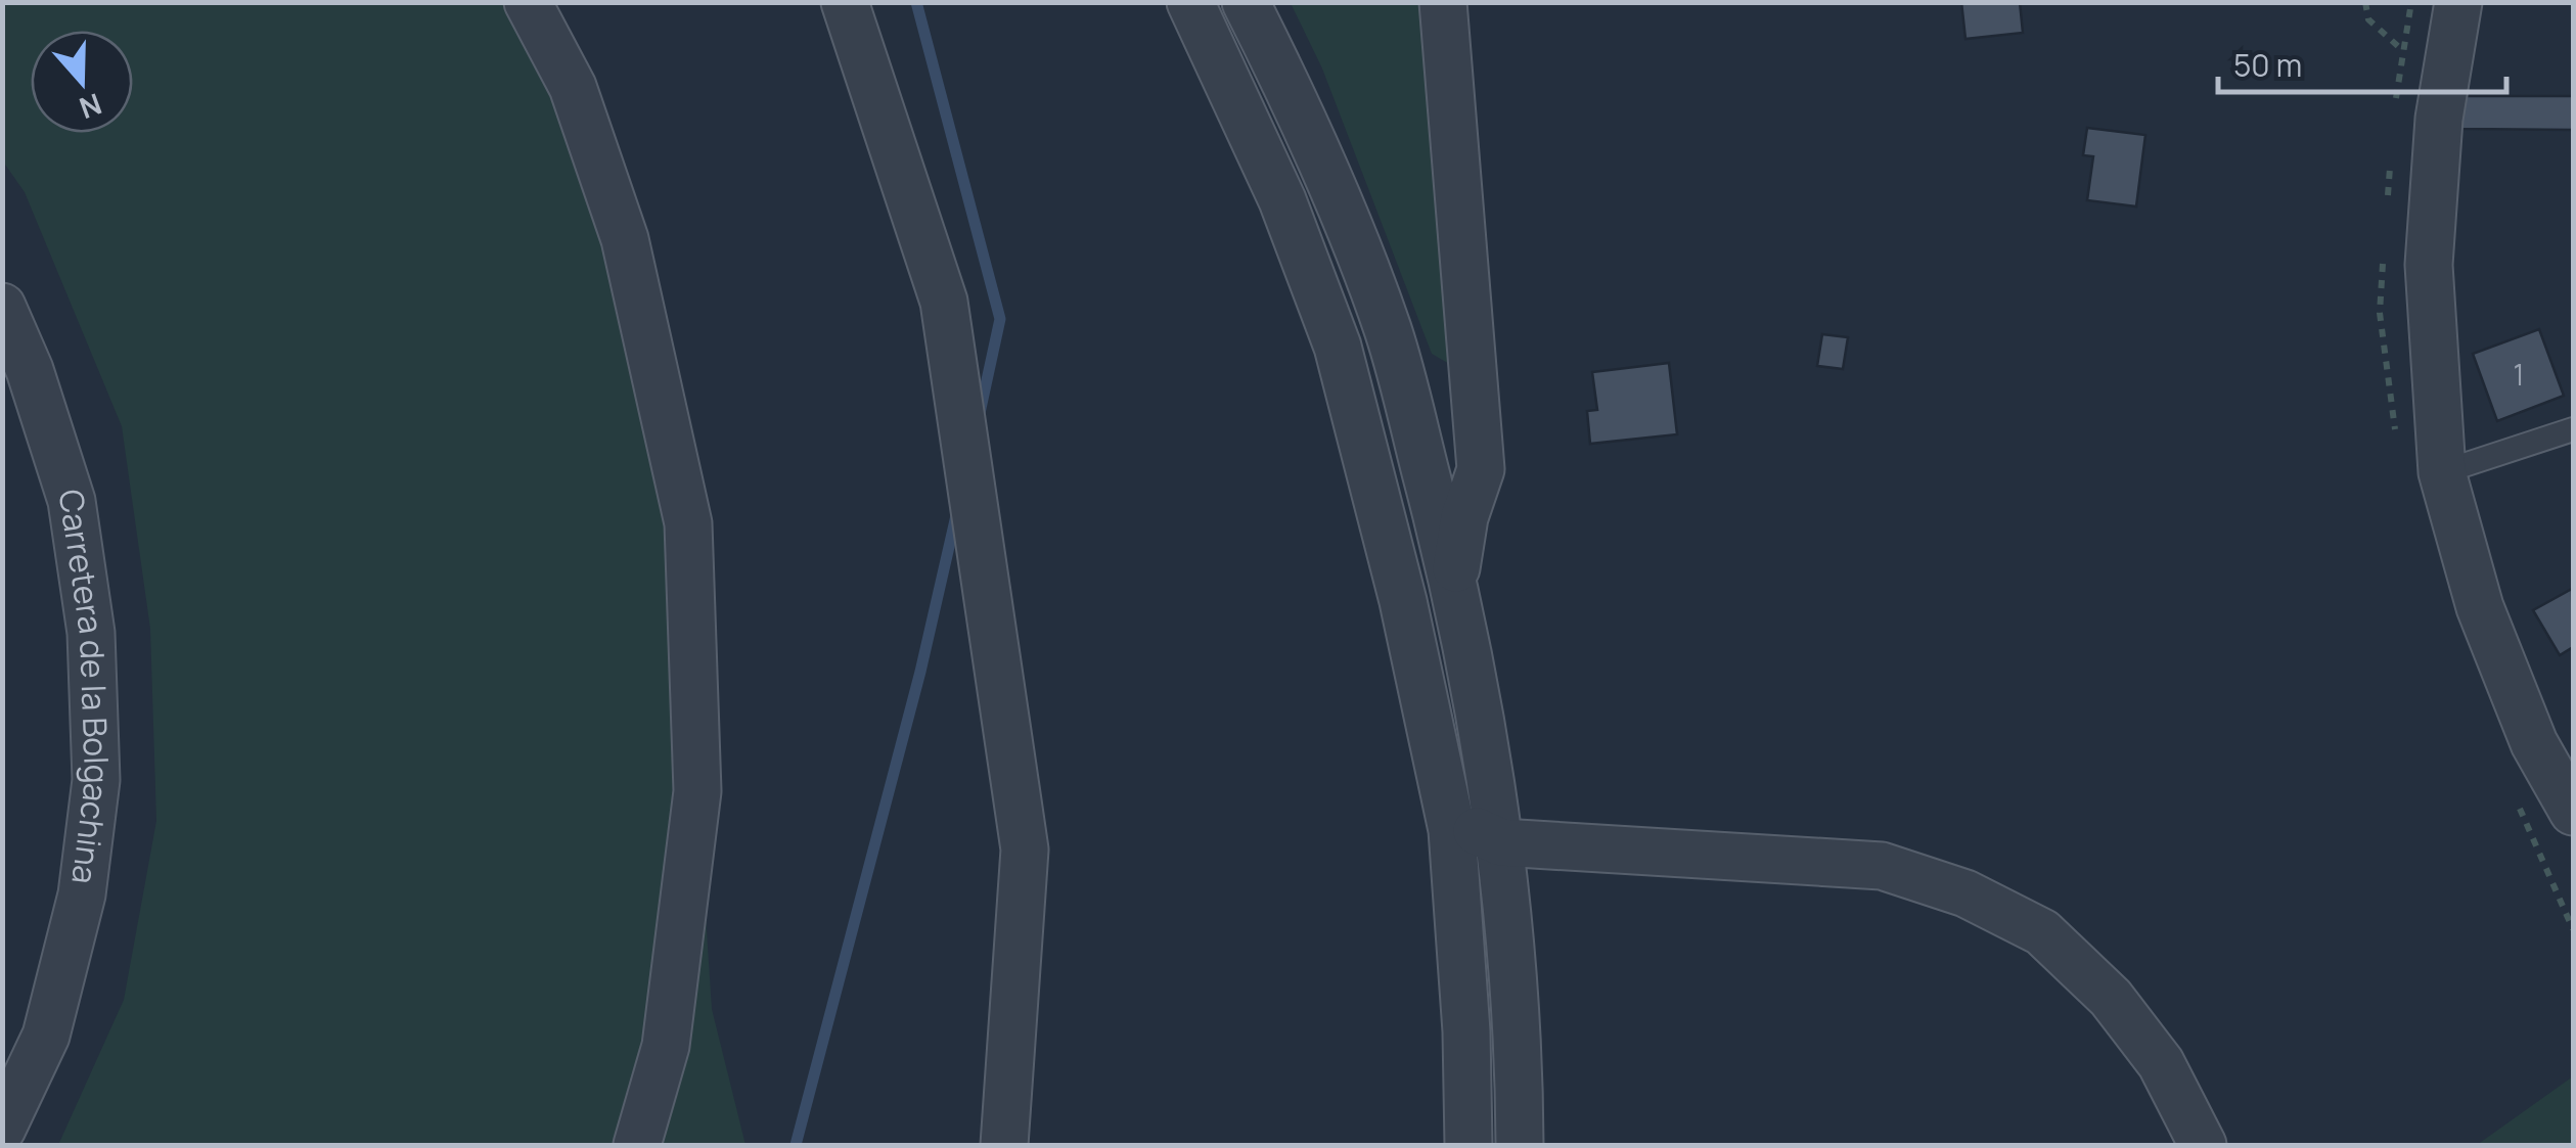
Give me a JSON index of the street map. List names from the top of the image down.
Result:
{
  "streets": {
    "street": ["Carretera de la Bolgachina"]
  },
  "house_numbers": ["1"],
  "scale_bar": "50 m",
  "north": "bottom"
}
